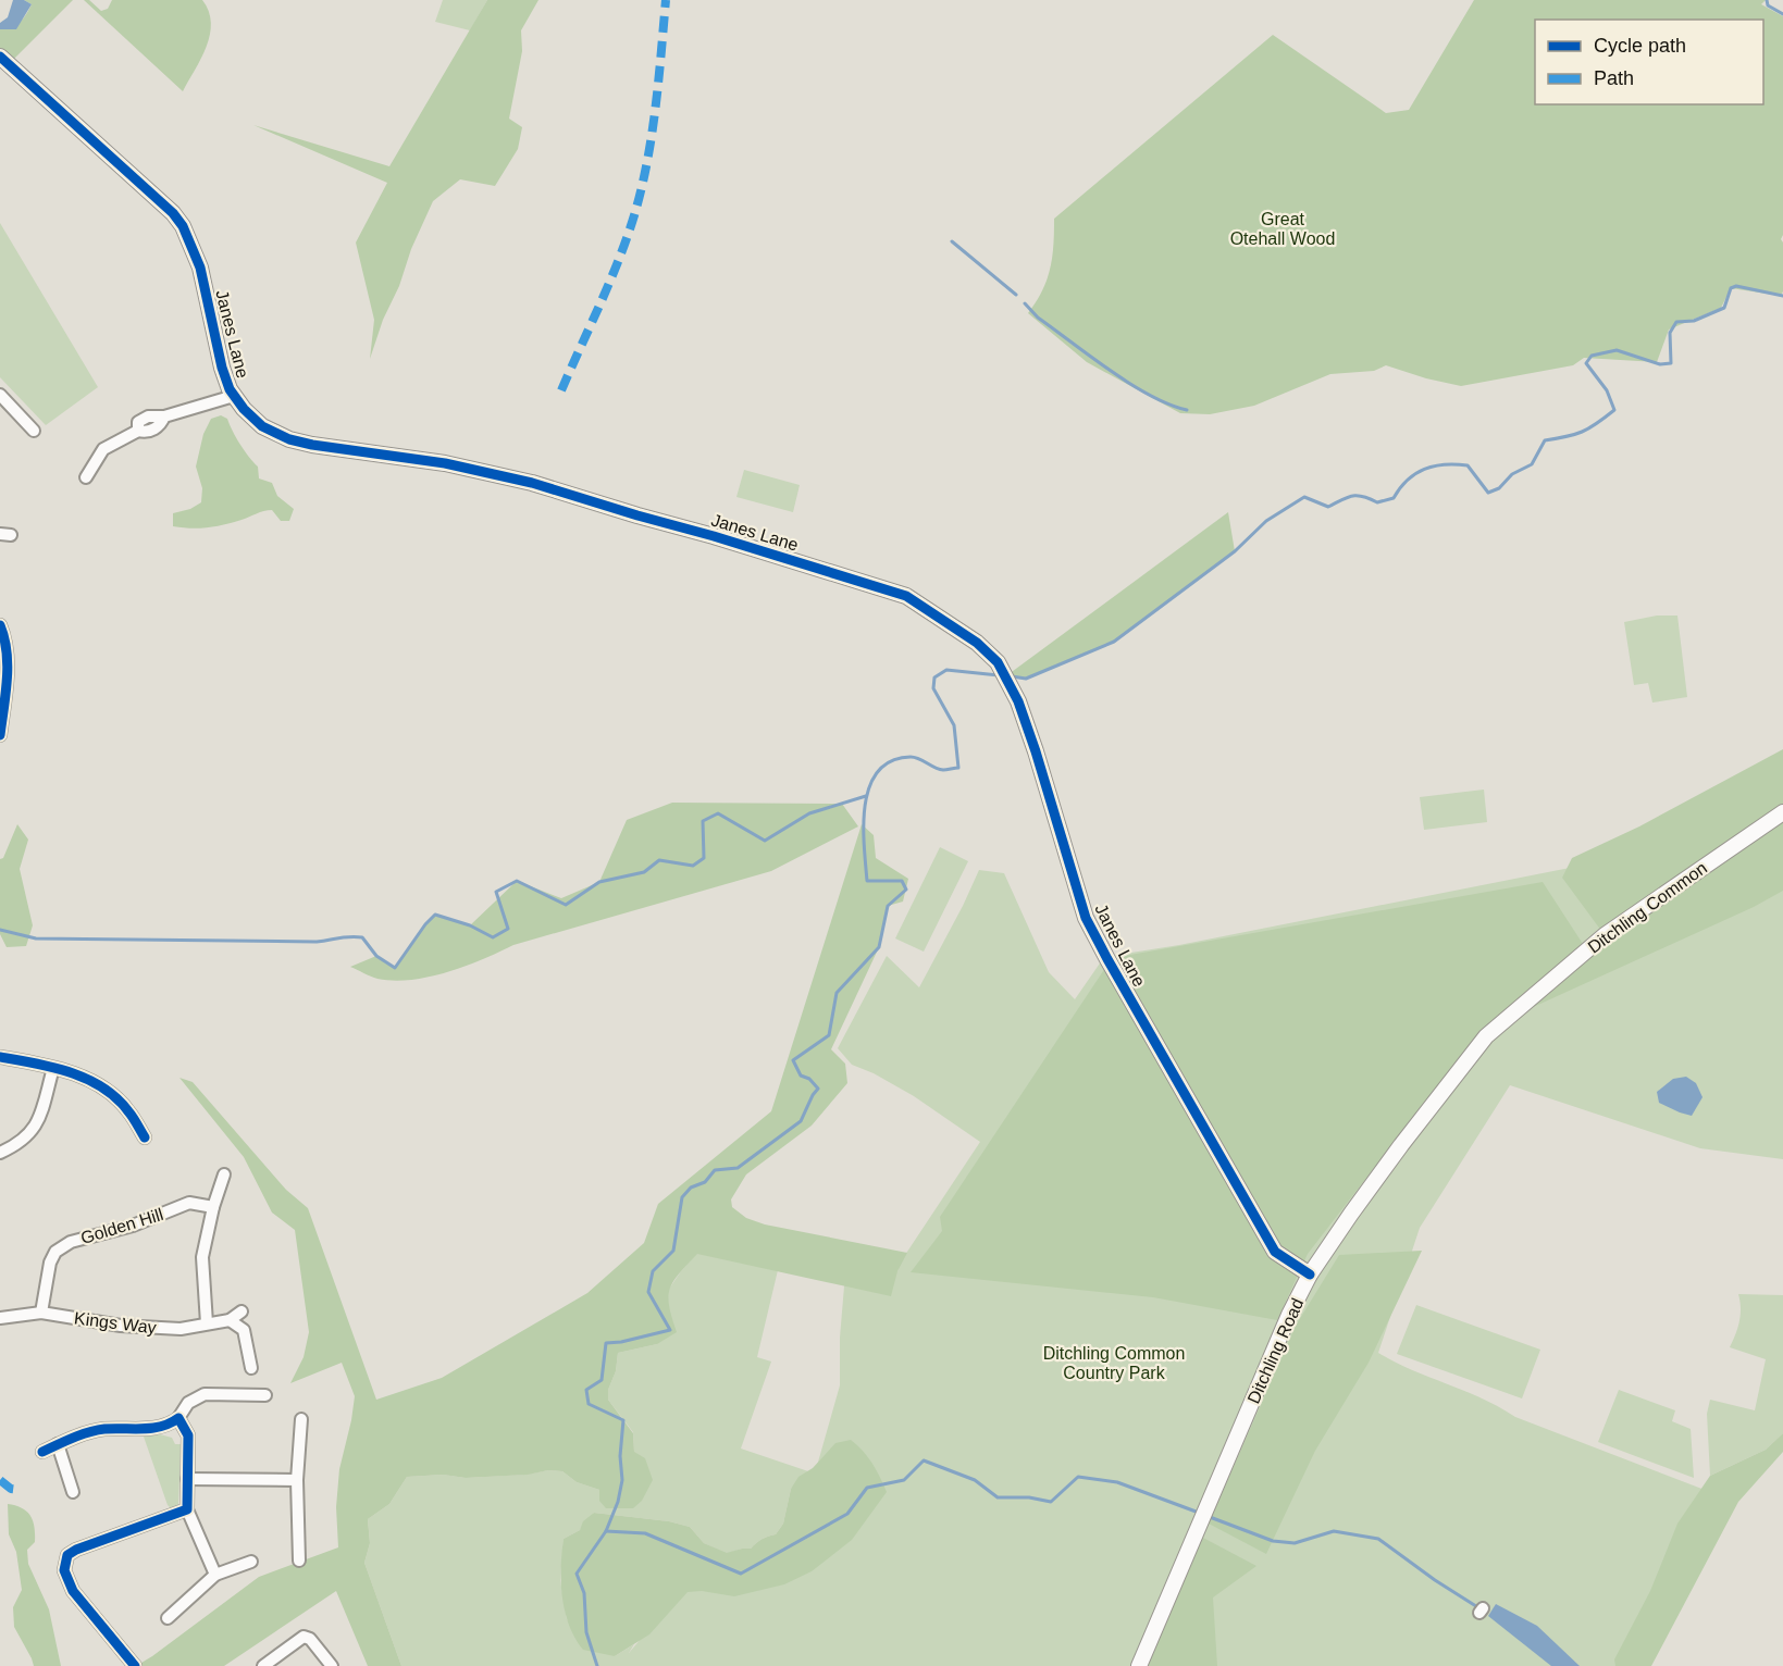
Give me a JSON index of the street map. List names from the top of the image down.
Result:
{
  "streets": {
    "street": [
      "Janes Lane",
      "Ditchling Common",
      "Golden Hill",
      "Kings Way",
      "Ditchling Road"
    ]
  },
  "crossings": [
    ["Janes Lane", "Ditchling Road"],
    ["Ditchling Common", "Ditchling Road"],
    ["Golden Hill", "Kings Way"]
  ],
  "parks": ["Great Otehall Wood", "Ditchling Common Country Park"],
  "legend": ["Cycle path", "Path"]
}
